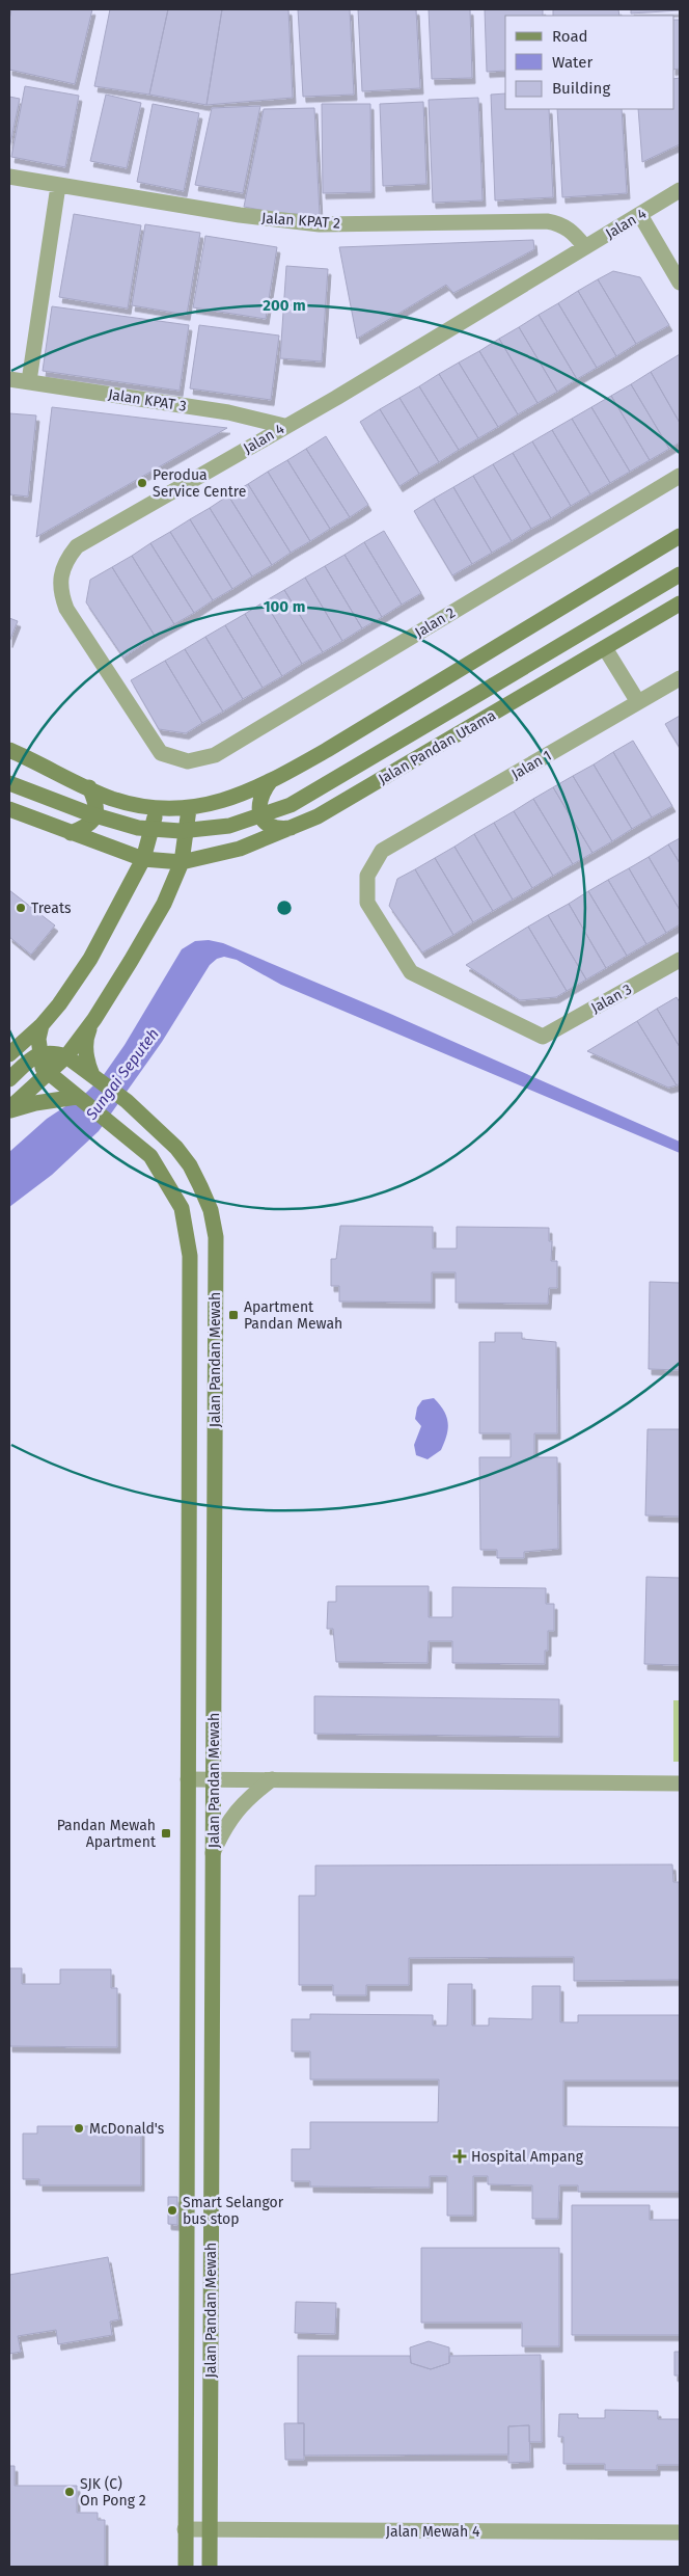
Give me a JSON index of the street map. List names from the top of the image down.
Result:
{
  "streets": {
    "main road": ["Jalan Pandan Utama", "Jalan Pandan Mewah"],
    "street": [
      "Jalan KPAT 2",
      "Jalan 4",
      "Jalan KPAT 3",
      "Jalan 2",
      "Jalan 1",
      "Jalan 3",
      "Jalan Mewah 4"
    ]
  },
  "crossings": [
    ["Jalan KPAT 2", "Jalan 4"],
    ["Jalan 4", "Jalan KPAT 3"],
    ["Jalan 4", "Jalan 2"],
    ["Jalan 1", "Jalan 3"],
    ["Jalan Pandan Mewah", "Jalan Mewah 4"]
  ],
  "water": ["Sungai Seputeh"],
  "places": {
    "other": [
      "Perodua Service Centre",
      "Treats",
      "McDonald's",
      "Smart Selangor bus stop",
      "SJK (C) On Pong 2"
    ],
    "transit": ["Apartment Pandan Mewah", "Pandan Mewah Apartment"],
    "health": ["Hospital Ampang"]
  },
  "legend": ["Road", "Water", "Building"],
  "rings": ["200 m", "100 m"]
}
